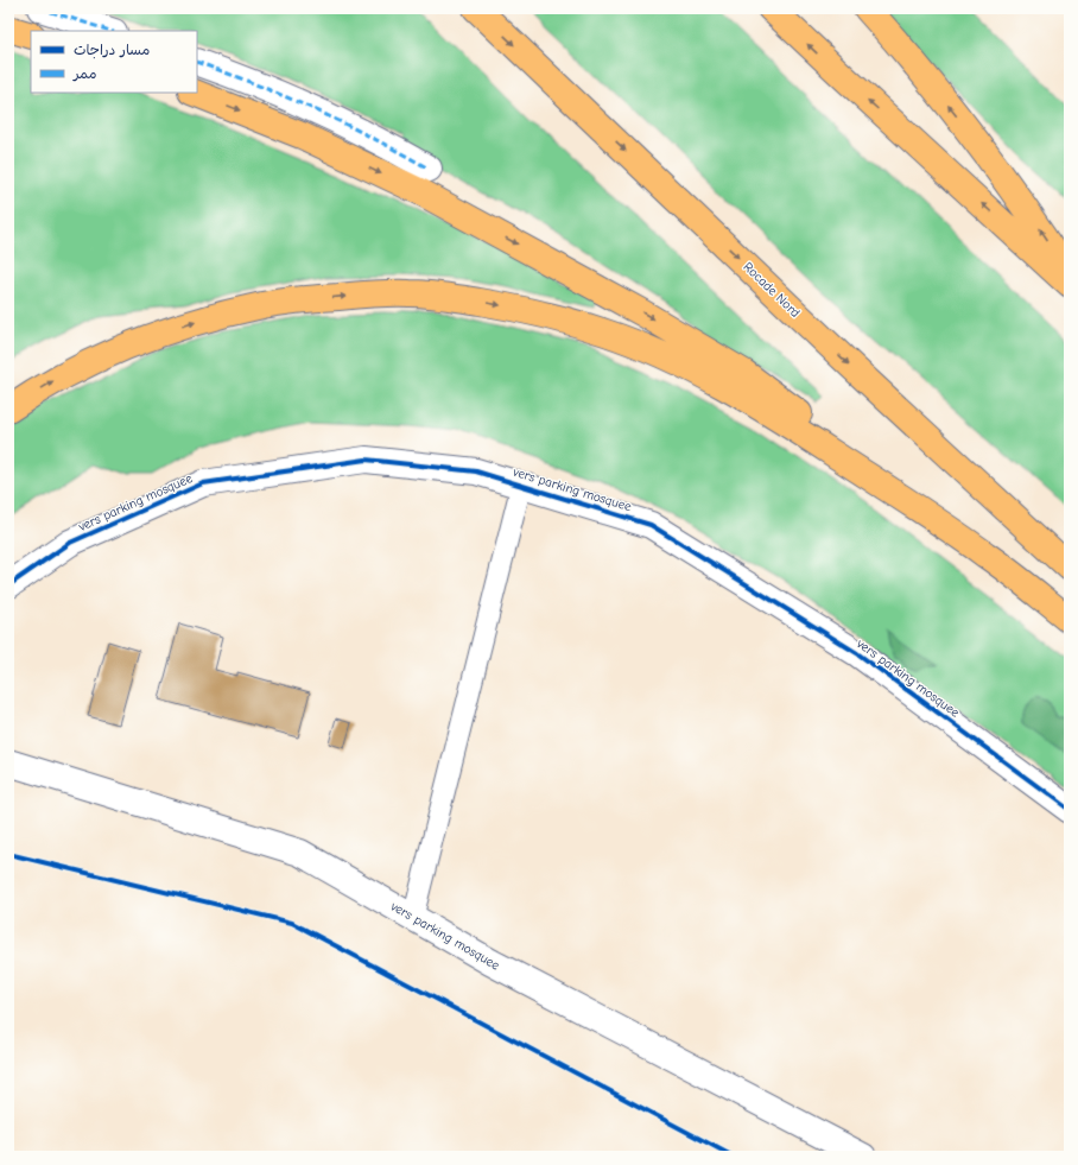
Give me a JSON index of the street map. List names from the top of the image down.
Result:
{
  "streets": {
    "highway": ["Rocade Nord"],
    "street": ["vers parking mosquee"]
  },
  "legend": ["مسار دراجات", "ممر"]
}
